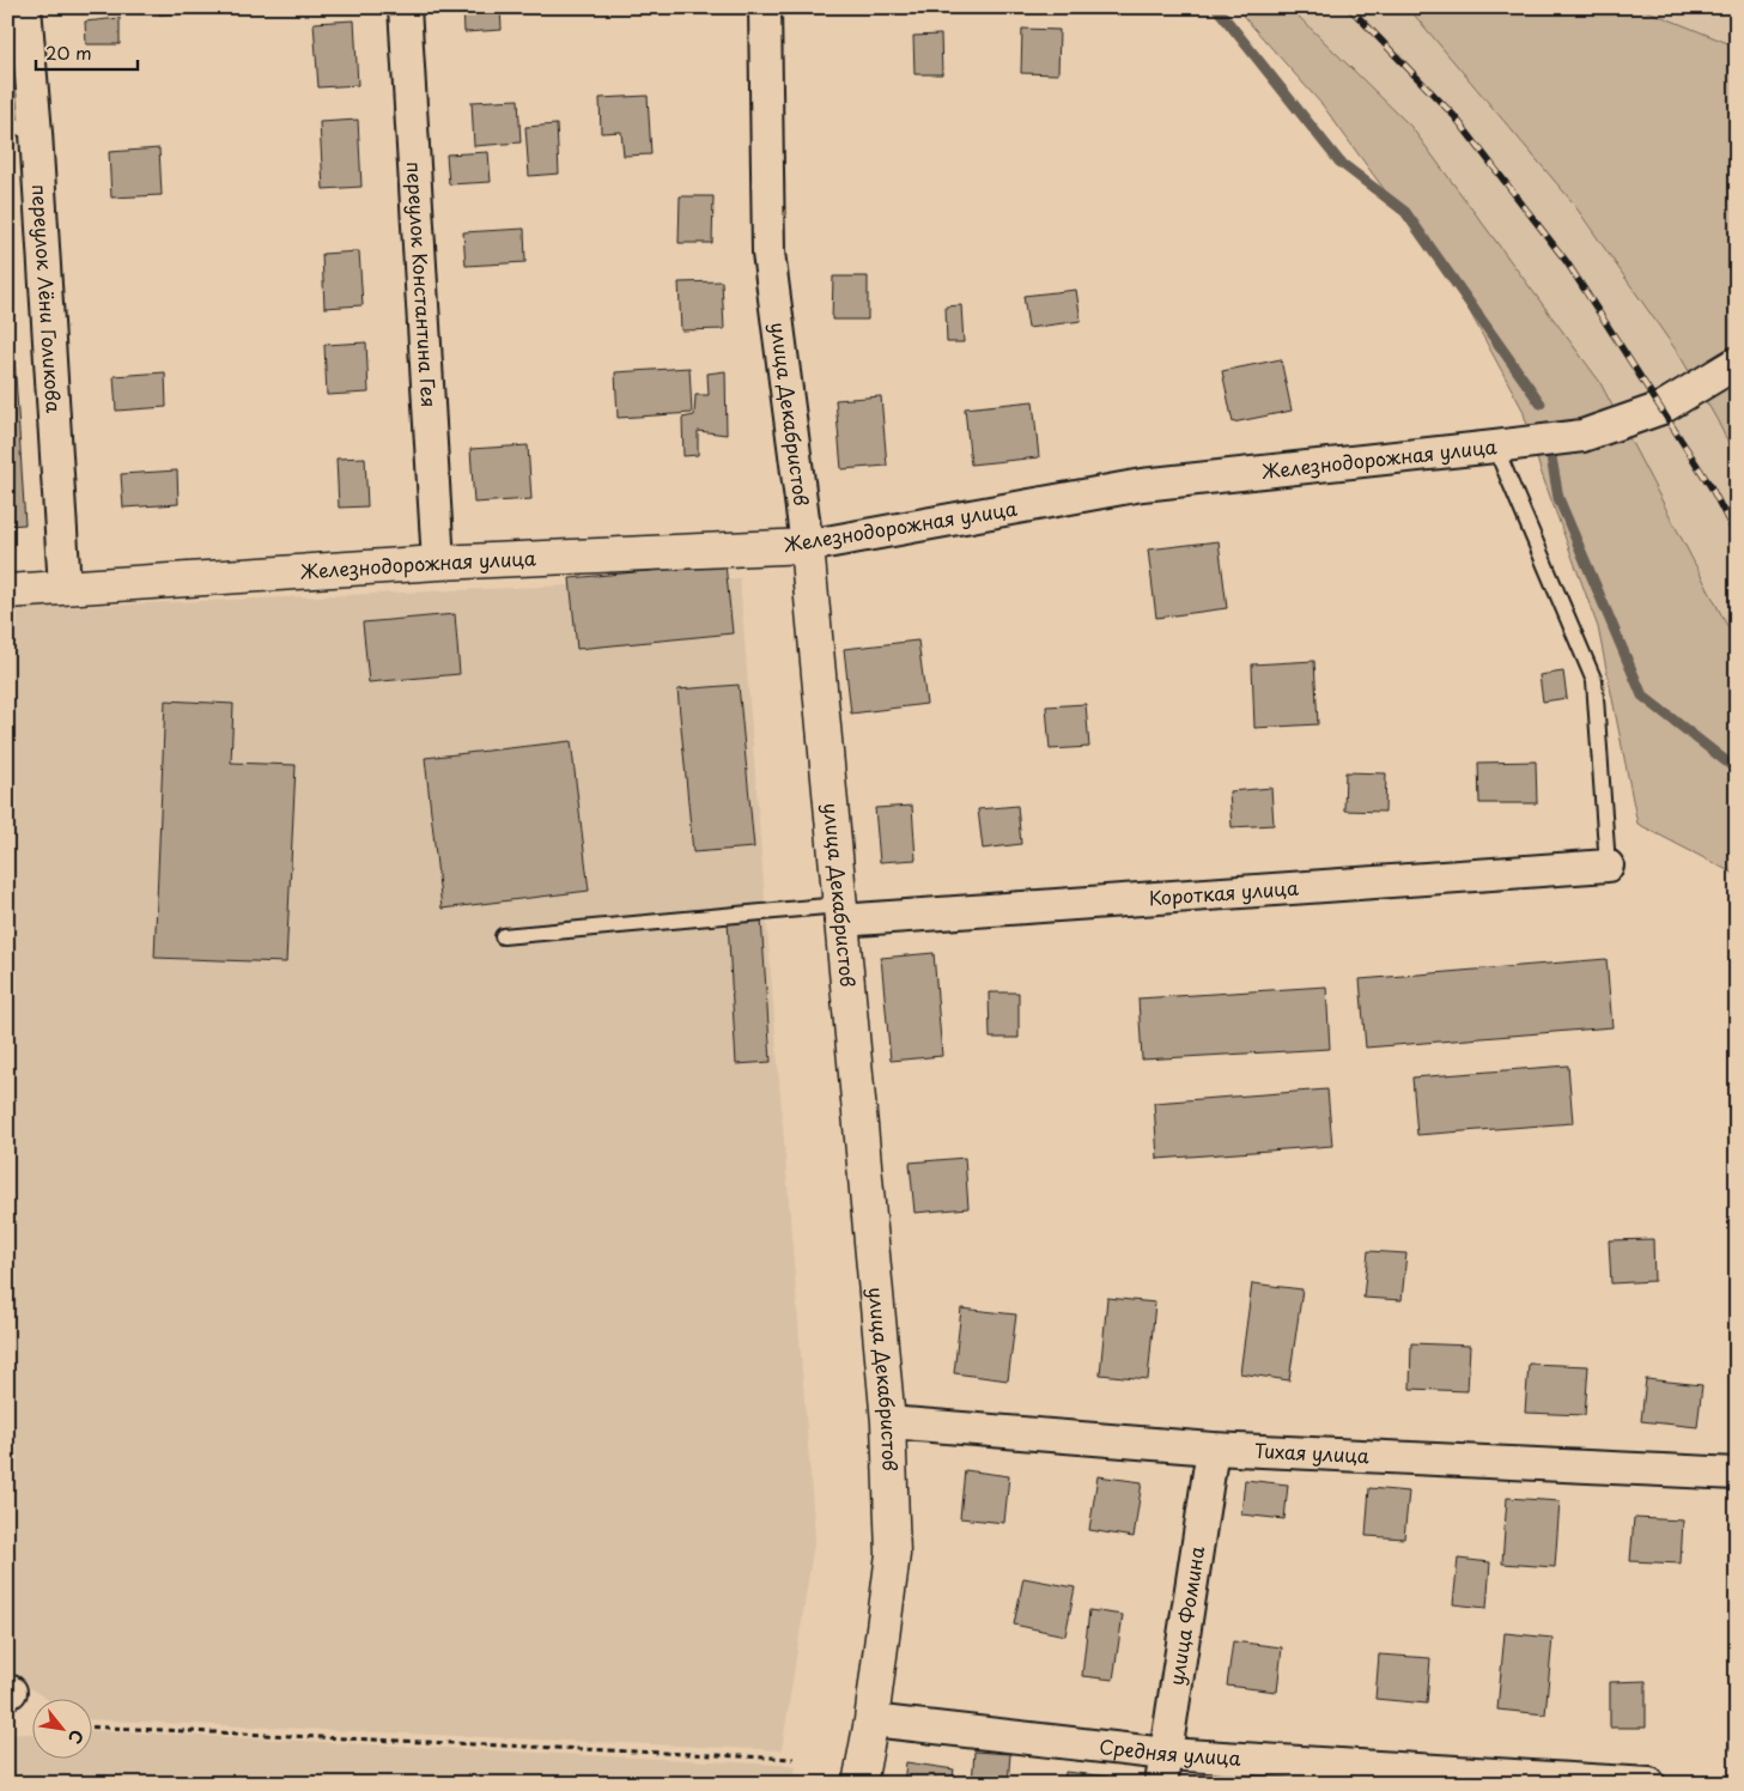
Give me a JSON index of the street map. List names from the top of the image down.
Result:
{
  "streets": {
    "street": [
      "переулок Константина Гея",
      "переулок Лёни Голикова",
      "улица Декабристов",
      "Железнодорожная улица",
      "Короткая улица",
      "Тихая улица",
      "улица Фомина",
      "Средняя улица"
    ]
  },
  "crossings": [
    ["переулок Константина Гея", "Железнодорожная улица"],
    ["переулок Лёни Голикова", "Железнодорожная улица"],
    ["улица Декабристов", "Железнодорожная улица"],
    ["улица Декабристов", "Короткая улица"],
    ["улица Декабристов", "Тихая улица"],
    ["улица Декабристов", "Средняя улица"],
    ["Тихая улица", "улица Фомина"],
    ["улица Фомина", "Средняя улица"]
  ],
  "scale_bar": "20 m",
  "north": "bottom right"
}
